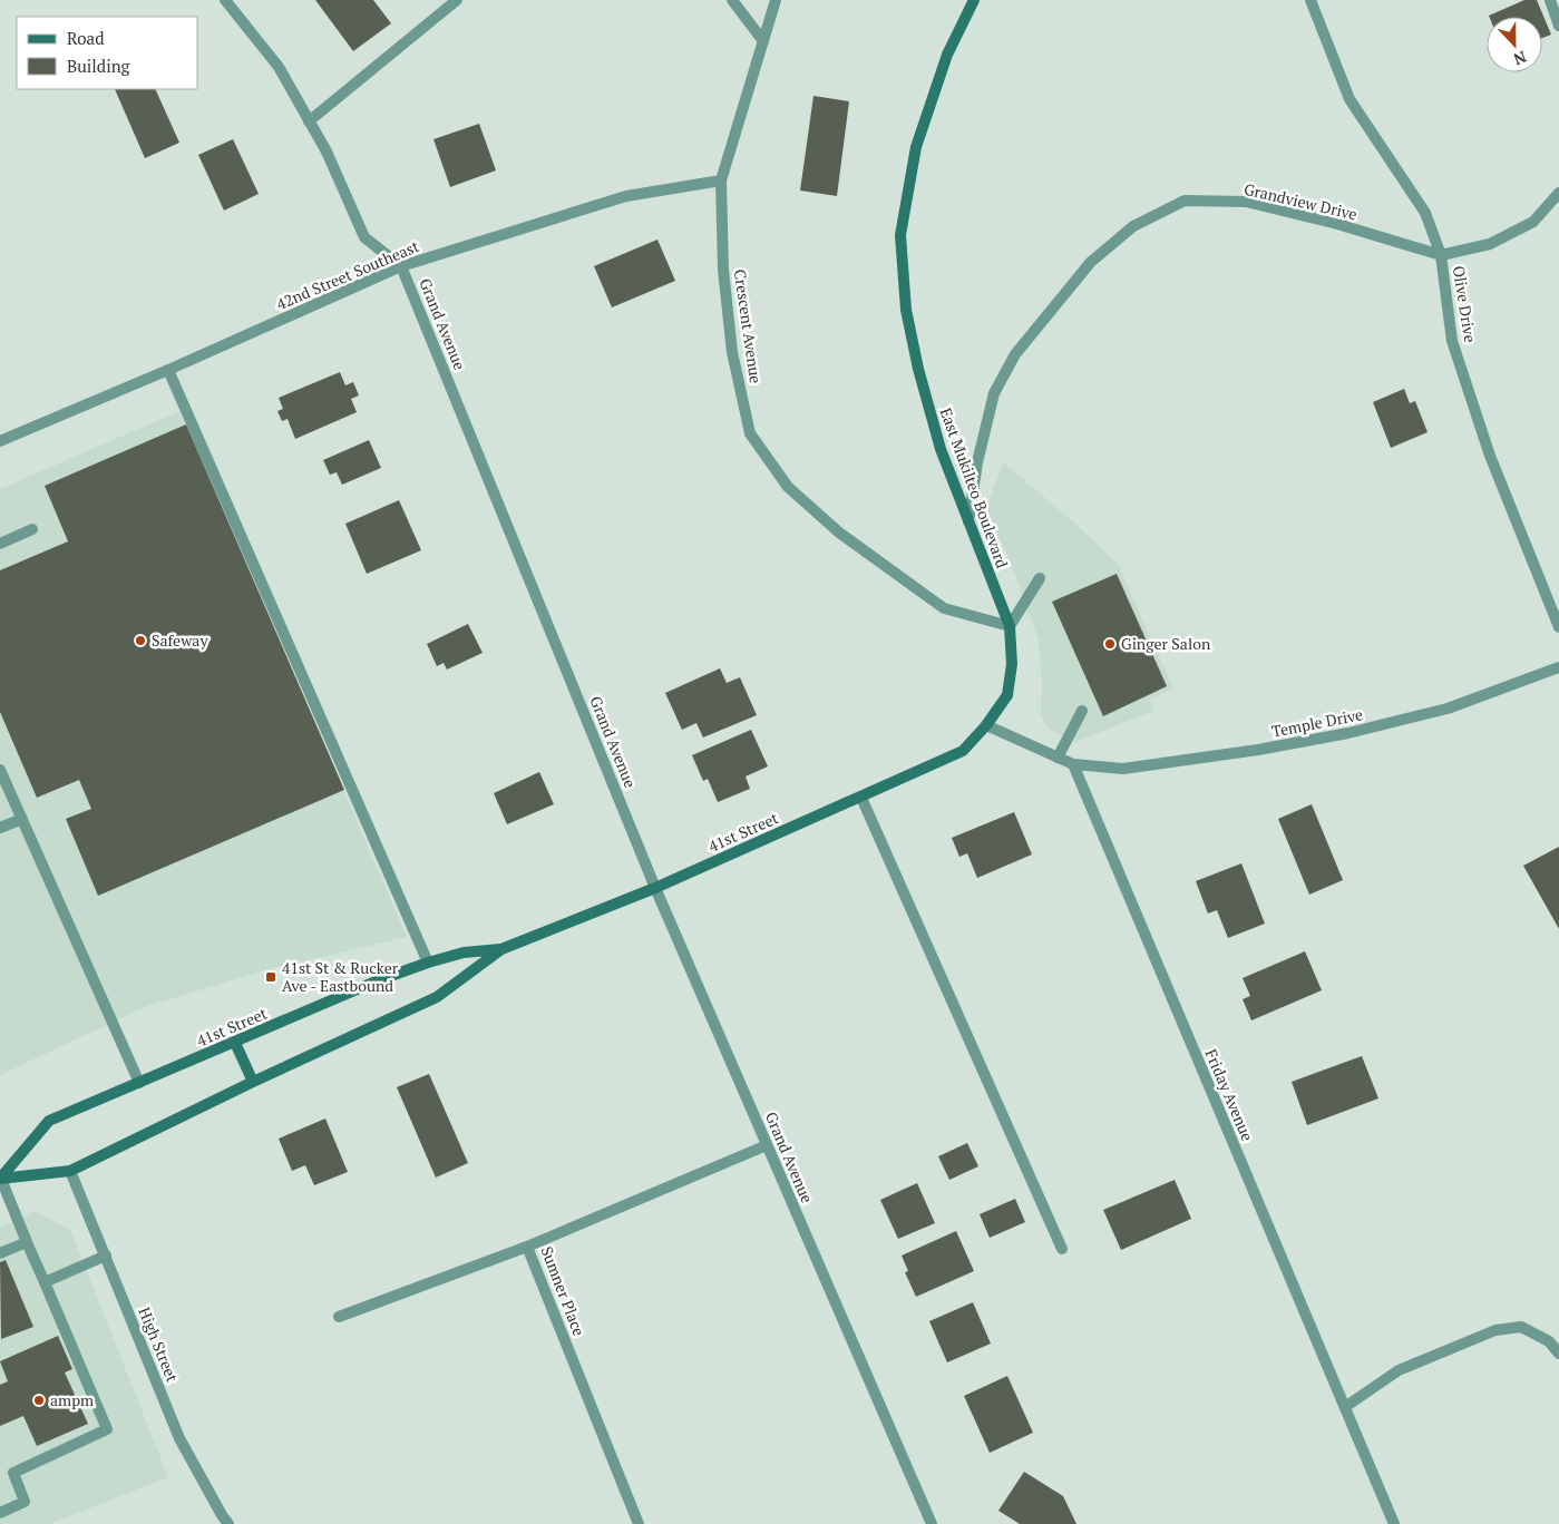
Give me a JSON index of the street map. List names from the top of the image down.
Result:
{
  "streets": {
    "main road": ["East Mukilteo Boulevard", "41st Street"],
    "street": [
      "Grandview Drive",
      "42nd Street Southeast",
      "Olive Drive",
      "Grand Avenue",
      "Crescent Avenue",
      "Temple Drive",
      "Friday Avenue",
      "Sumner Place",
      "High Street"
    ]
  },
  "crossings": [
    ["Grandview Drive", "Olive Drive"],
    ["Grandview Drive", "East Mukilteo Boulevard"],
    ["42nd Street Southeast", "Grand Avenue"],
    ["42nd Street Southeast", "Crescent Avenue"],
    ["Grand Avenue", "41st Street"],
    ["Grand Avenue", "Sumner Place"],
    ["Crescent Avenue", "East Mukilteo Boulevard"],
    ["East Mukilteo Boulevard", "41st Street"],
    ["Temple Drive", "Friday Avenue"],
    ["41st Street", "High Street"]
  ],
  "places": {
    "other": ["Safeway", "Ginger Salon", "ampm"],
    "transit": ["41st St & Rucker Ave - Eastbound"]
  },
  "legend": ["Road", "Building"],
  "north": "bottom"
}
